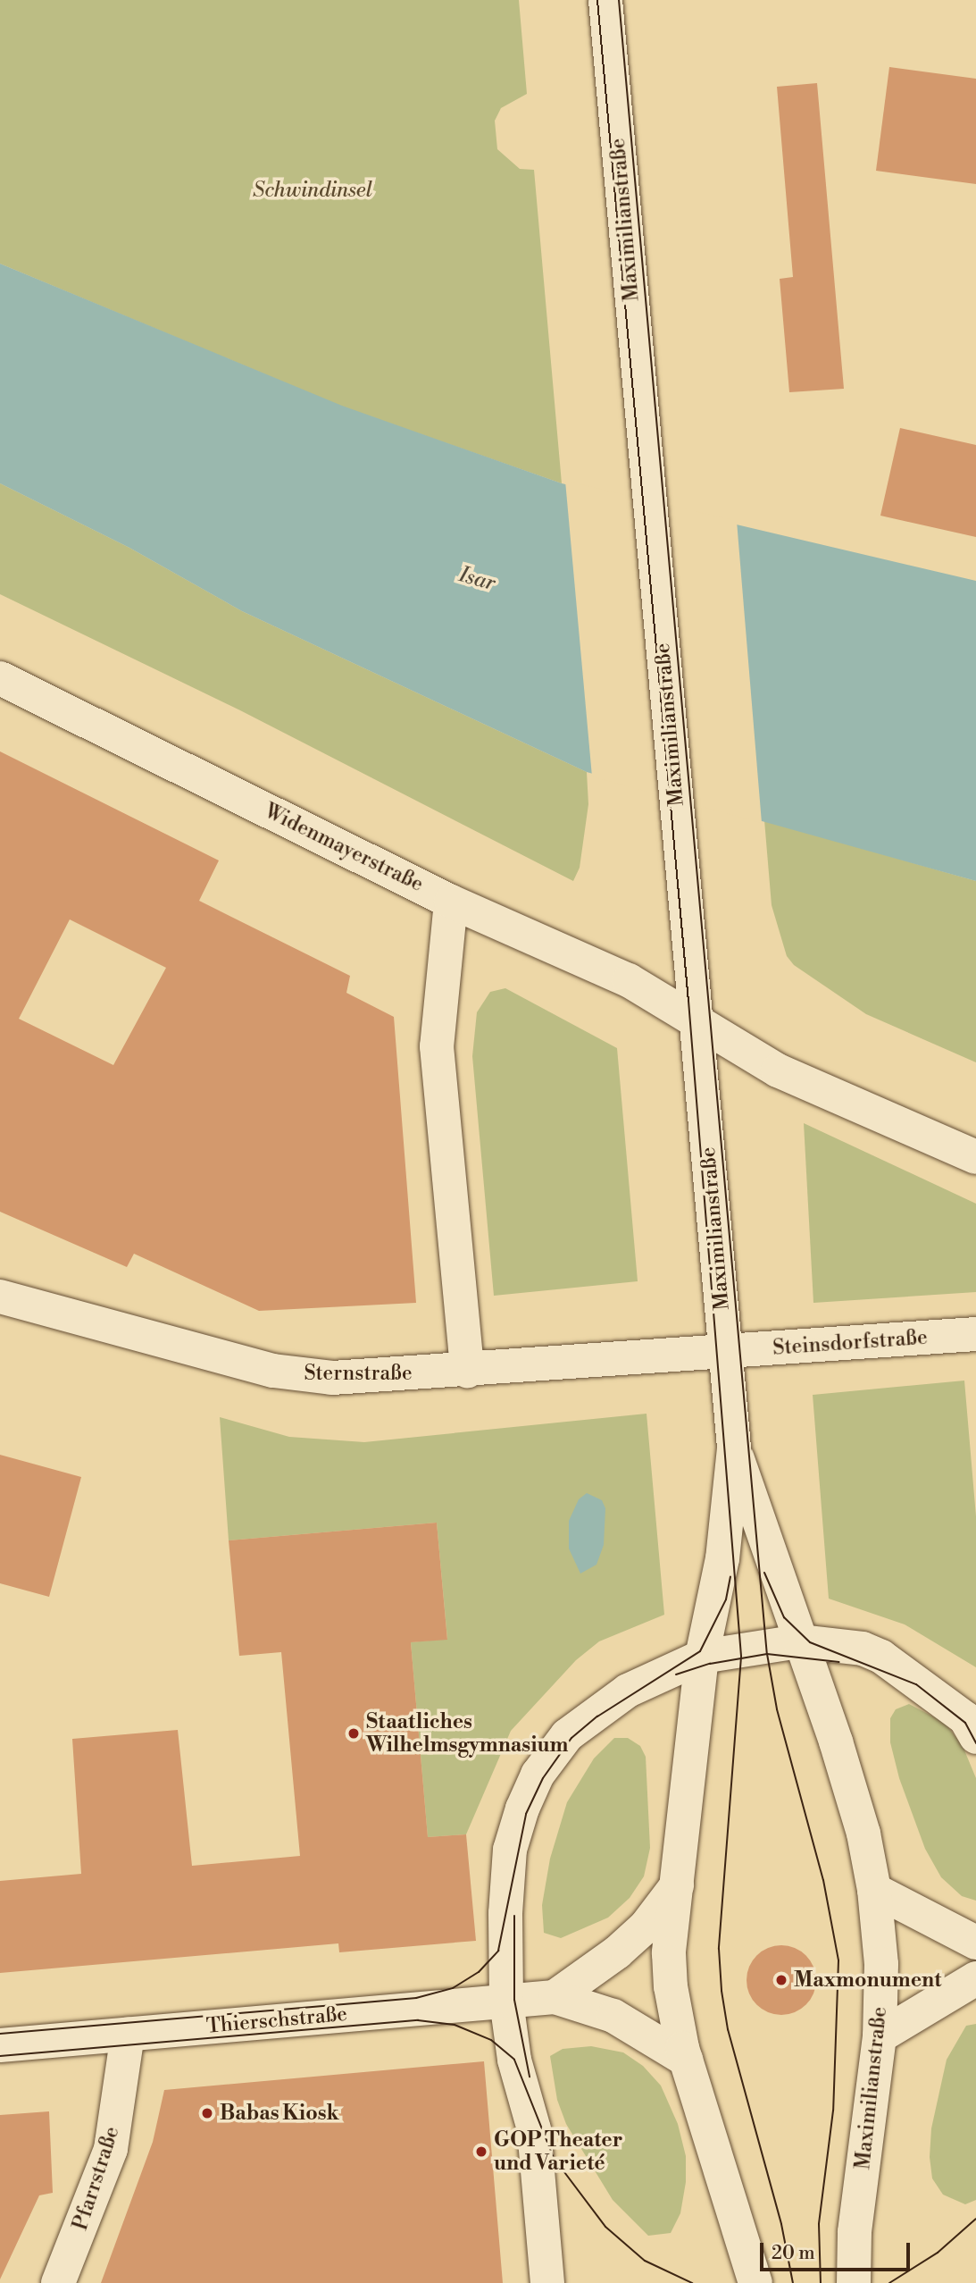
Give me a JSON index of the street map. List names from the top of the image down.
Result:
{
  "streets": {
    "main road": [
      "Maximilianstraße",
      "Widenmayerstraße",
      "Steinsdorfstraße",
      "Sternstraße",
      "Thierschstraße",
      "Pfarrstraße"
    ]
  },
  "crossings": [
    ["Maximilianstraße", "Widenmayerstraße"],
    ["Maximilianstraße", "Steinsdorfstraße"],
    ["Maximilianstraße", "Sternstraße"],
    ["Maximilianstraße", "Thierschstraße"],
    ["Steinsdorfstraße", "Sternstraße"],
    ["Thierschstraße", "Pfarrstraße"]
  ],
  "water": ["Isar"],
  "parks": ["Schwindinsel"],
  "places": [
    "Staatliches Wilhelmsgymnasium",
    "Maxmonument",
    "Babas Kiosk",
    "GOP Theater und Varieté"
  ],
  "scale_bar": "20 m"
}
